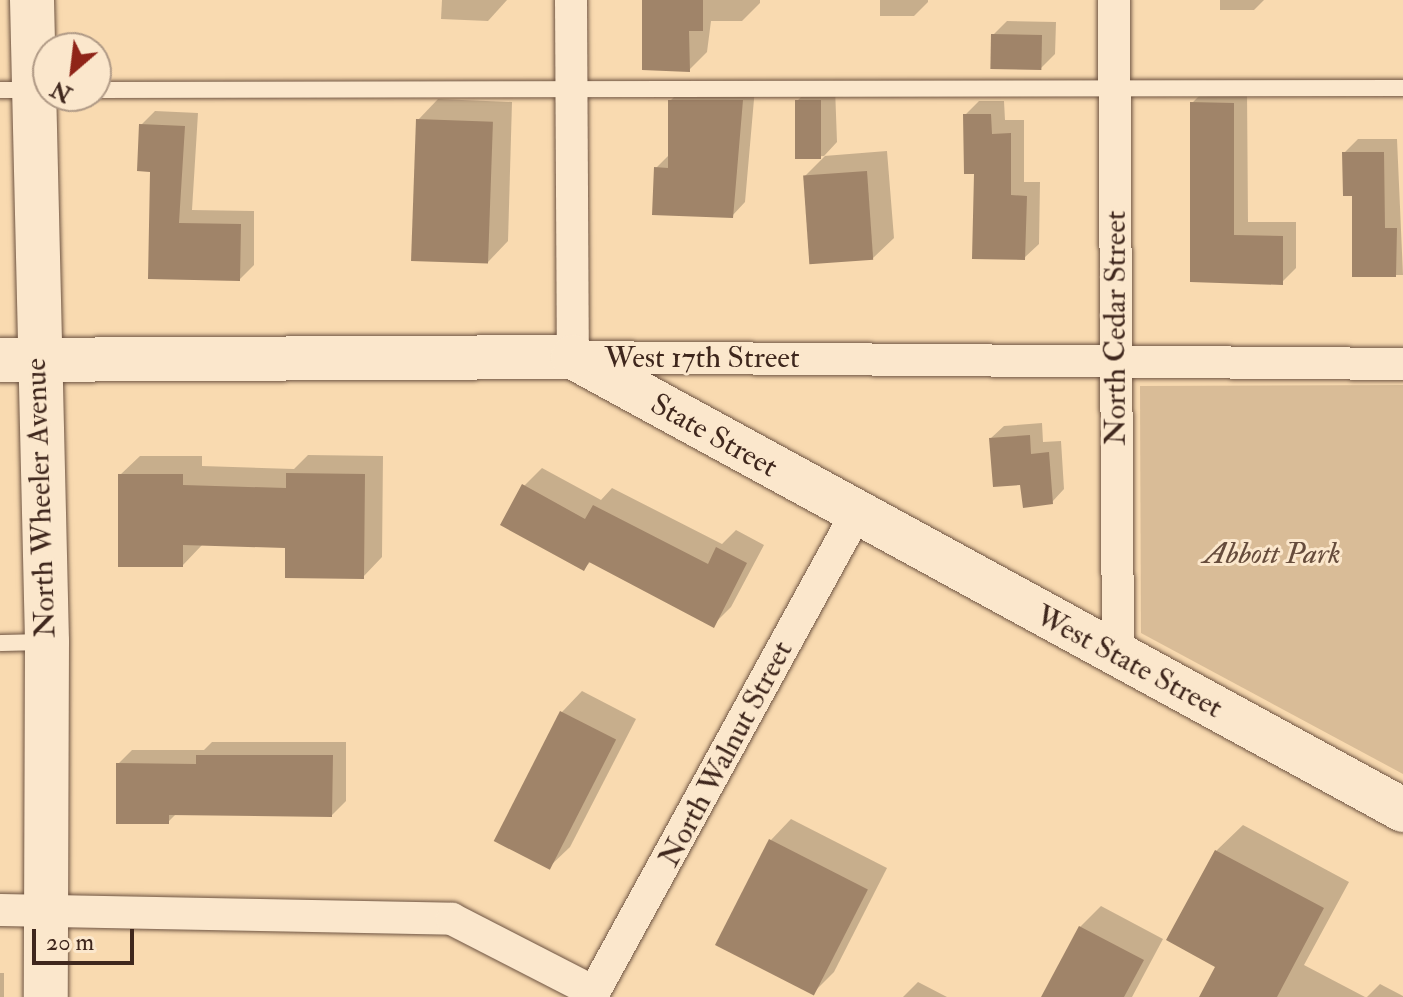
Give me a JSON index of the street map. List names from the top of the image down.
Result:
{
  "streets": {
    "street": [
      "North Cedar Street",
      "West 17th Street",
      "State Street",
      "North Wheeler Avenue",
      "West State Street",
      "North Walnut Street"
    ]
  },
  "crossings": [
    ["North Cedar Street", "West 17th Street"],
    ["North Cedar Street", "West State Street"],
    ["West 17th Street", "State Street"],
    ["West 17th Street", "North Wheeler Avenue"],
    ["State Street", "West State Street"],
    ["State Street", "North Walnut Street"],
    ["West State Street", "North Walnut Street"]
  ],
  "parks": ["Abbott Park"],
  "scale_bar": "20 m",
  "north": "bottom left"
}
